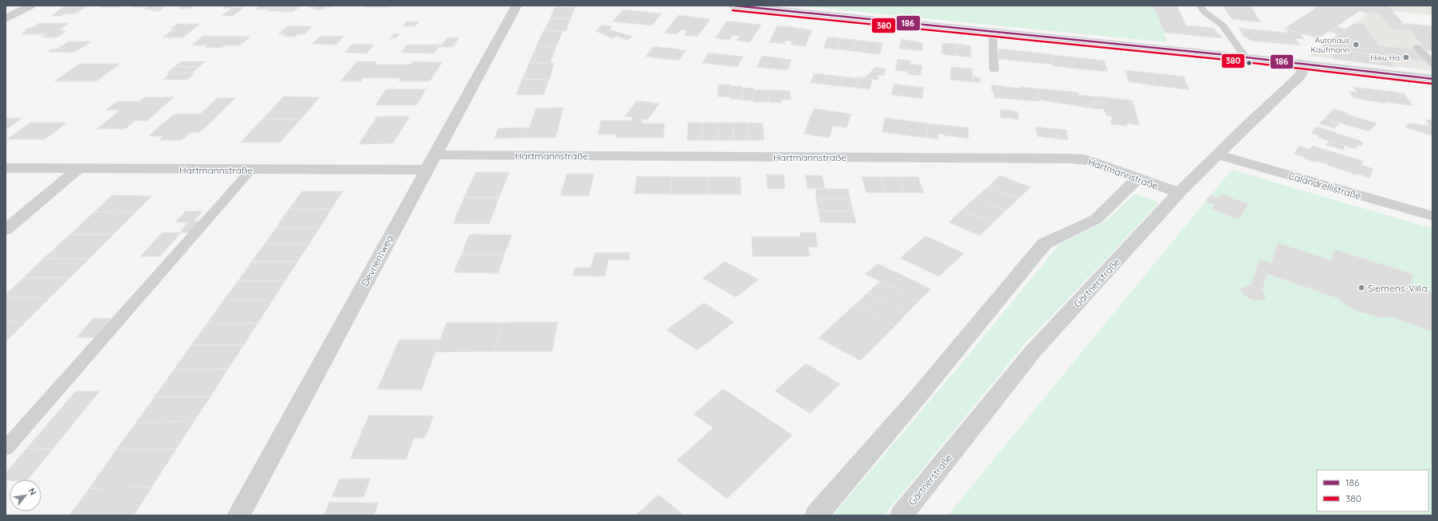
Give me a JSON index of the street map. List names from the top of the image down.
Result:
{
  "streets": {
    "street": [
      "Hartmannstraße",
      "Calandrellistraße",
      "Devrientweg",
      "Gärtnerstraße"
    ]
  },
  "crossings": [
    ["Hartmannstraße", "Devrientweg"],
    ["Hartmannstraße", "Gärtnerstraße"],
    ["Calandrellistraße", "Gärtnerstraße"]
  ],
  "places": ["Autohaus Kaufmann", "Hieu Ha", "Siemens-Villa"],
  "lines": ["transit line 186", "transit line 380"],
  "legend": ["186", "380"],
  "north": "top right"
}
